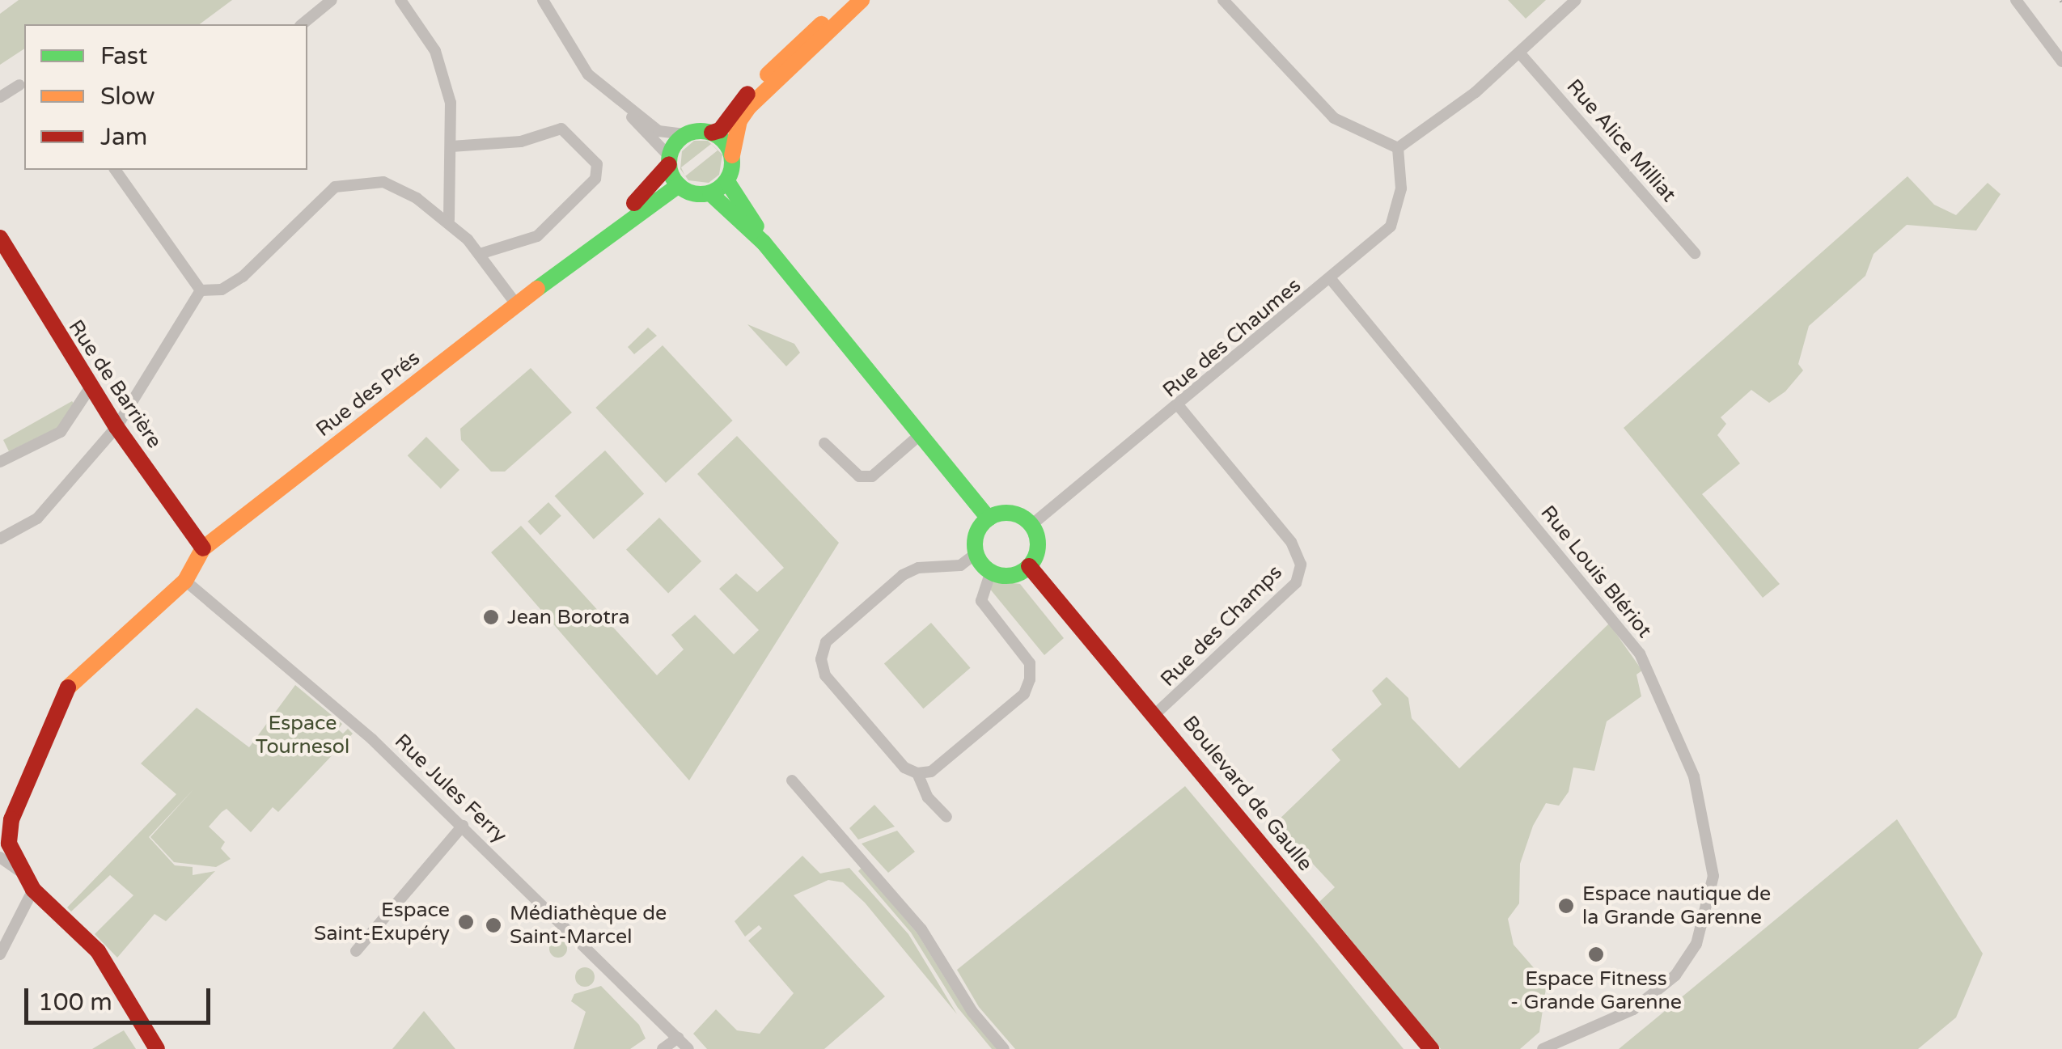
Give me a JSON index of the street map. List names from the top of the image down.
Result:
{
  "streets": {
    "main road": ["Rue de Barrière", "Rue des Prés", "Boulevard de Gaulle"],
    "street": [
      "Rue Alice Milliat",
      "Rue des Chaumes",
      "Rue Louis Blériot",
      "Rue des Champs",
      "Rue Jules Ferry"
    ]
  },
  "crossings": [
    ["Rue des Chaumes", "Rue Louis Blériot"],
    ["Rue des Chaumes", "Rue des Champs"],
    ["Rue des Chaumes", "Boulevard de Gaulle"],
    ["Rue de Barrière", "Rue des Prés"],
    ["Rue des Prés", "Rue Jules Ferry"],
    ["Rue des Champs", "Boulevard de Gaulle"]
  ],
  "parks": ["Espace Tournesol"],
  "places": [
    "Jean Borotra",
    "Espace nautique de la Grande Garenne",
    "Espace Saint-Exupéry",
    "Médiathèque de Saint-Marcel",
    "Espace Fitness - Grande Garenne"
  ],
  "legend": ["Fast", "Slow", "Jam"],
  "scale_bar": "100 m"
}
